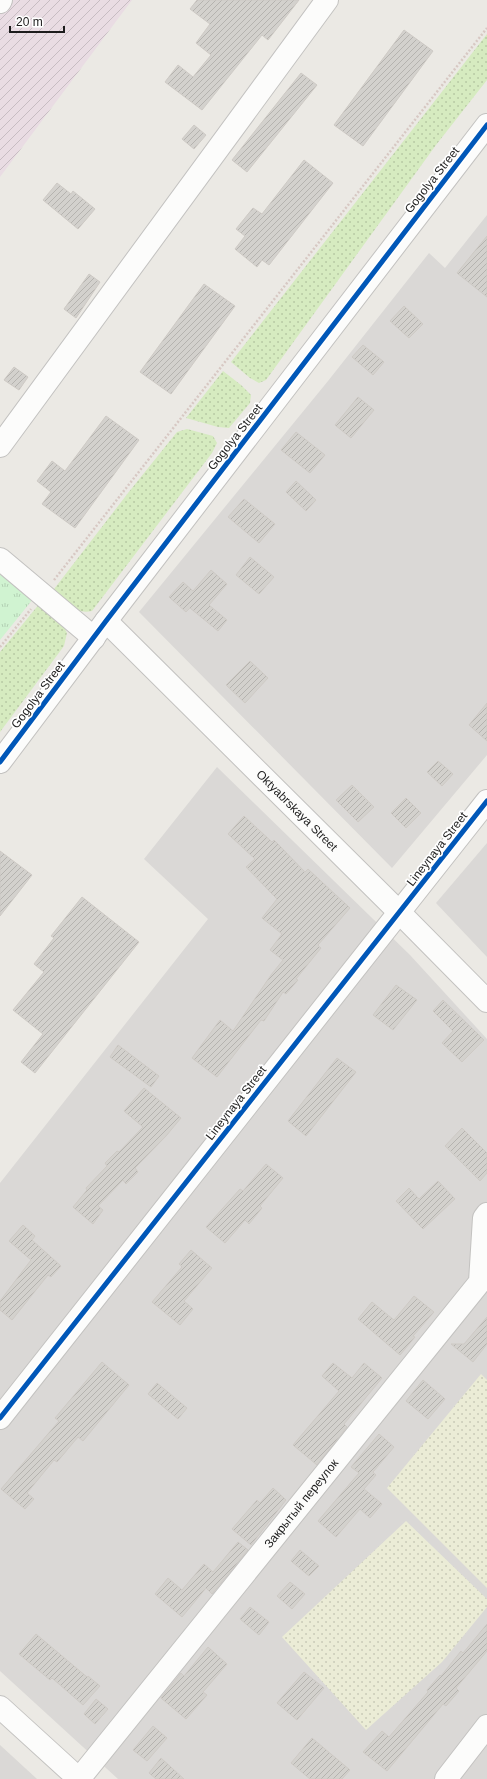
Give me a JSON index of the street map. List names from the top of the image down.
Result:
{
  "streets": {
    "street": [
      "Gogolya Street",
      "Oktyabrskaya Street",
      "Lineynaya Street",
      "Закрытый переулок"
    ]
  },
  "crossings": [
    ["Gogolya Street", "Oktyabrskaya Street"],
    ["Oktyabrskaya Street", "Lineynaya Street"]
  ],
  "scale_bar": "20 m"
}
